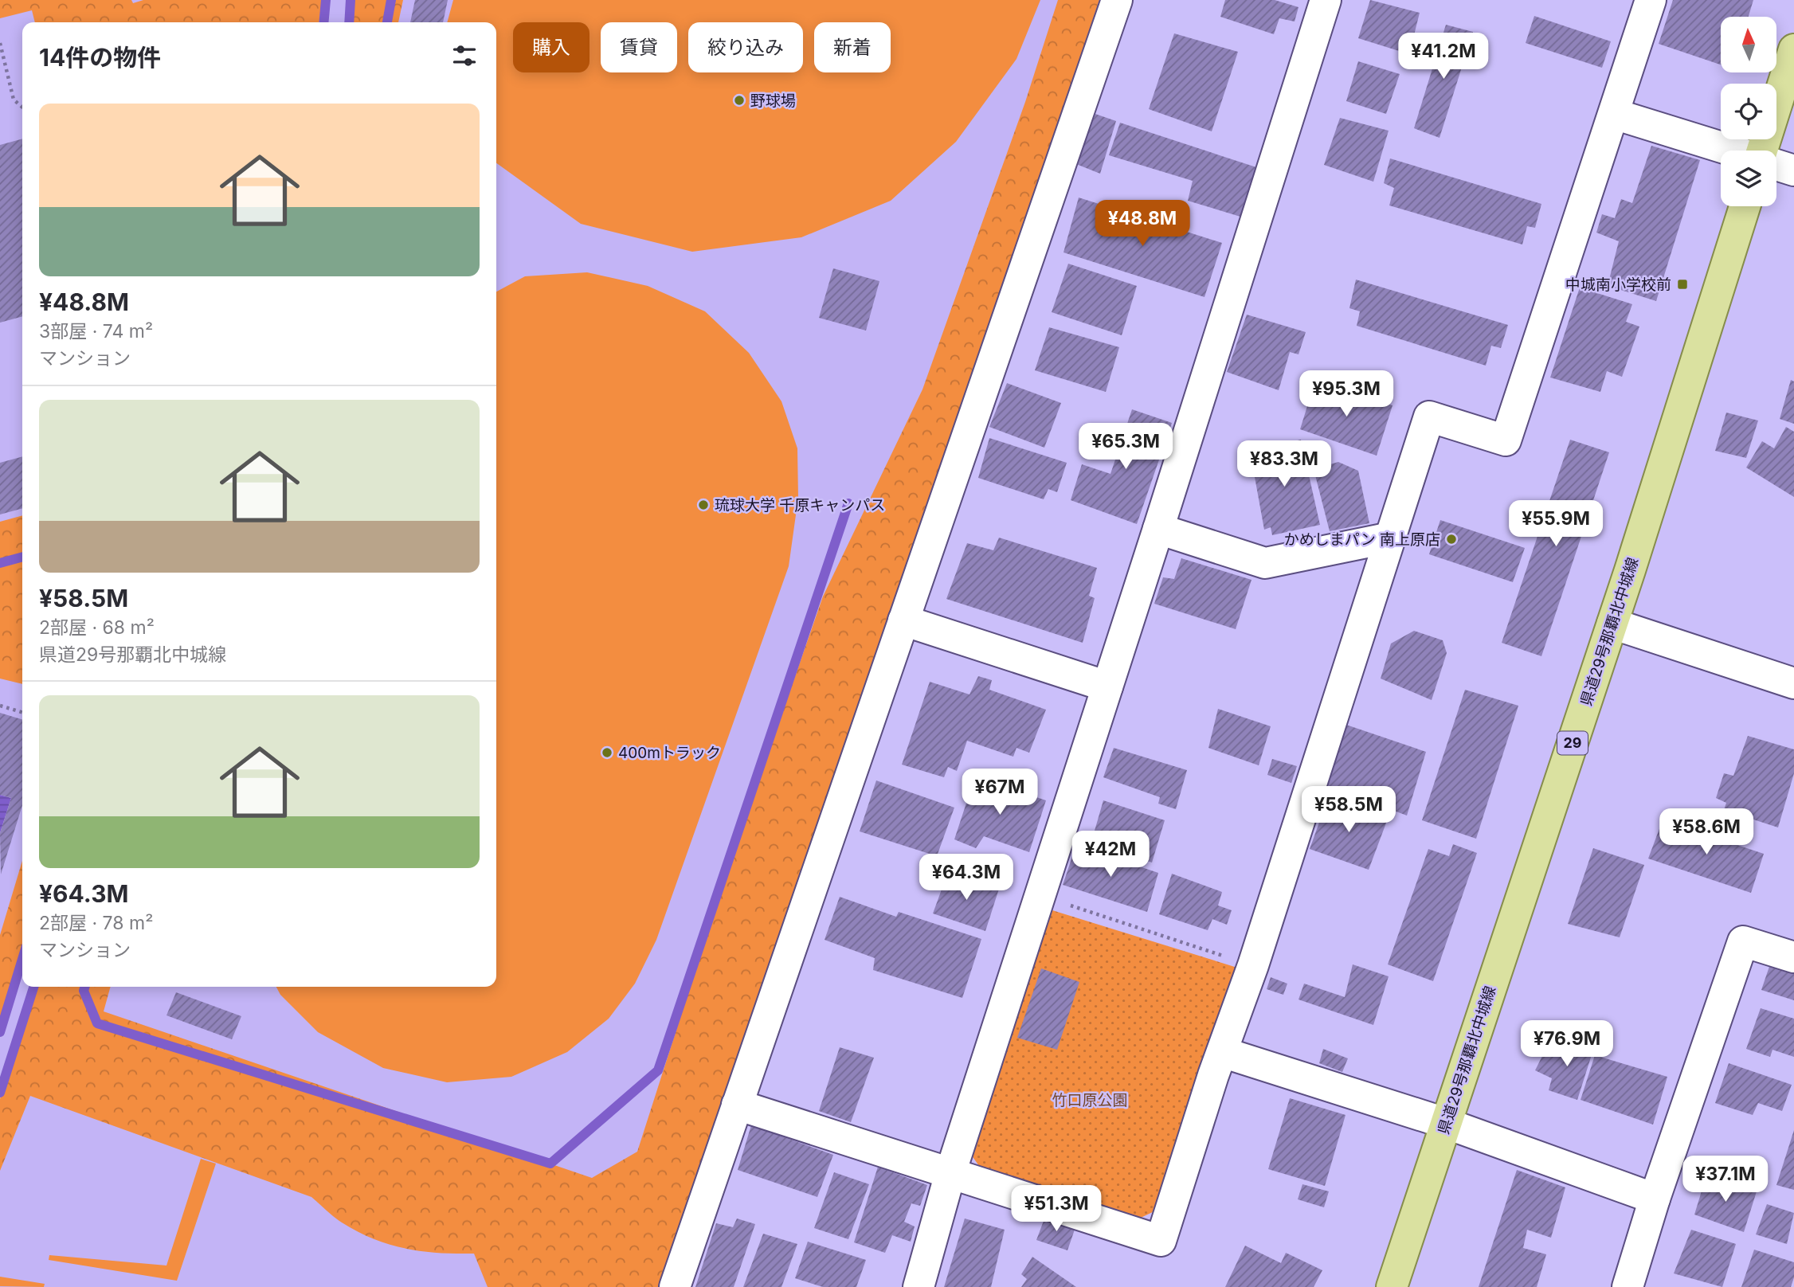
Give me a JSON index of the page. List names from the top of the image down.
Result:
{
  "streets": {
    "main road": ["県道29号那覇北中城線", "29"]
  },
  "parks": ["竹口原公園"],
  "places": {
    "other": [
      "野球場",
      "琉球大学 千原キャンパス",
      "かめしまパン 南上原店",
      "400mトラック"
    ],
    "transit": ["中城南小学校前"]
  },
  "north": "top",
  "page": {
    "chip": [
      "購入",
      "賃貸",
      "絞り込み",
      "新着"
    ],
    "heading": "14件の物件",
    "price": [
      "¥41.2M",
      "¥48.8M",
      "¥95.3M",
      "¥65.3M",
      "¥83.3M",
      "¥55.9M",
      "¥67M",
      "¥58.5M",
      "¥58.6M",
      "¥42M",
      "¥64.3M",
      "¥76.9M",
      "¥37.1M",
      "¥51.3M"
    ],
    "list": [
      {
        "name": "¥48.8M",
        "note": "3部屋 · 74 m² · マンション"
      },
      {
        "name": "¥58.5M",
        "note": "2部屋 · 68 m² · 県道29号那覇北中城線"
      },
      {
        "name": "¥64.3M",
        "note": "2部屋 · 78 m² · マンション"
      }
    ]
  }
}
